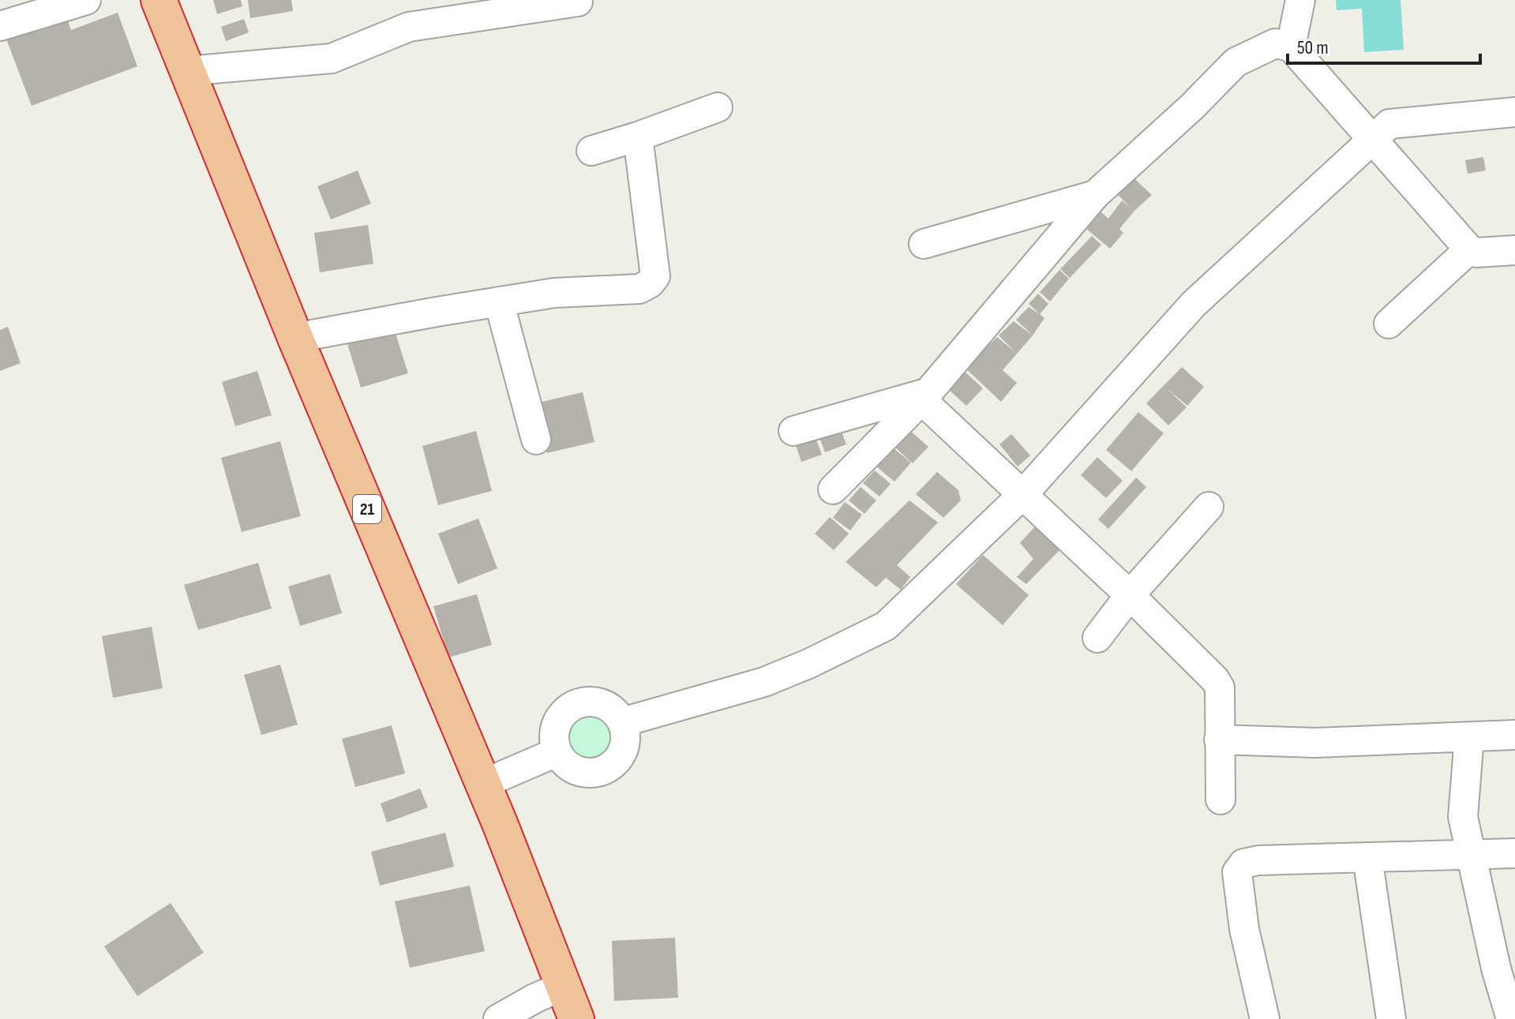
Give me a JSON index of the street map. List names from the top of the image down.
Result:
{
  "streets": {
    "highway": ["21"]
  },
  "scale_bar": "50 m"
}
